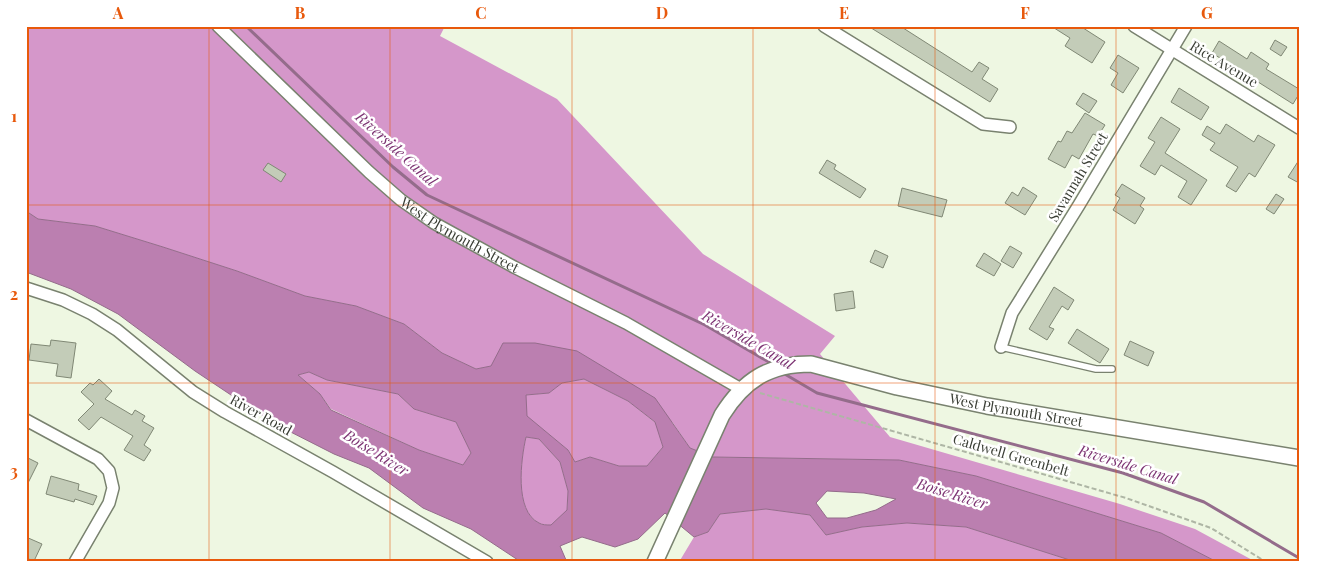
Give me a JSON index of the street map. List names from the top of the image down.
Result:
{
  "streets": {
    "street": [
      "Rice Avenue",
      "Savannah Street",
      "West Plymouth Street",
      "River Road"
    ],
    "path": ["Caldwell Greenbelt"]
  },
  "crossings": [
    ["Rice Avenue", "Savannah Street"],
    ["West Plymouth Street", "Caldwell Greenbelt"]
  ],
  "water": ["Riverside Canal", "Boise River"],
  "grid": {
    "columns": [
      "A",
      "B",
      "C",
      "D",
      "E",
      "F",
      "G"
    ],
    "rows": ["1", "2", "3"]
  }
}
